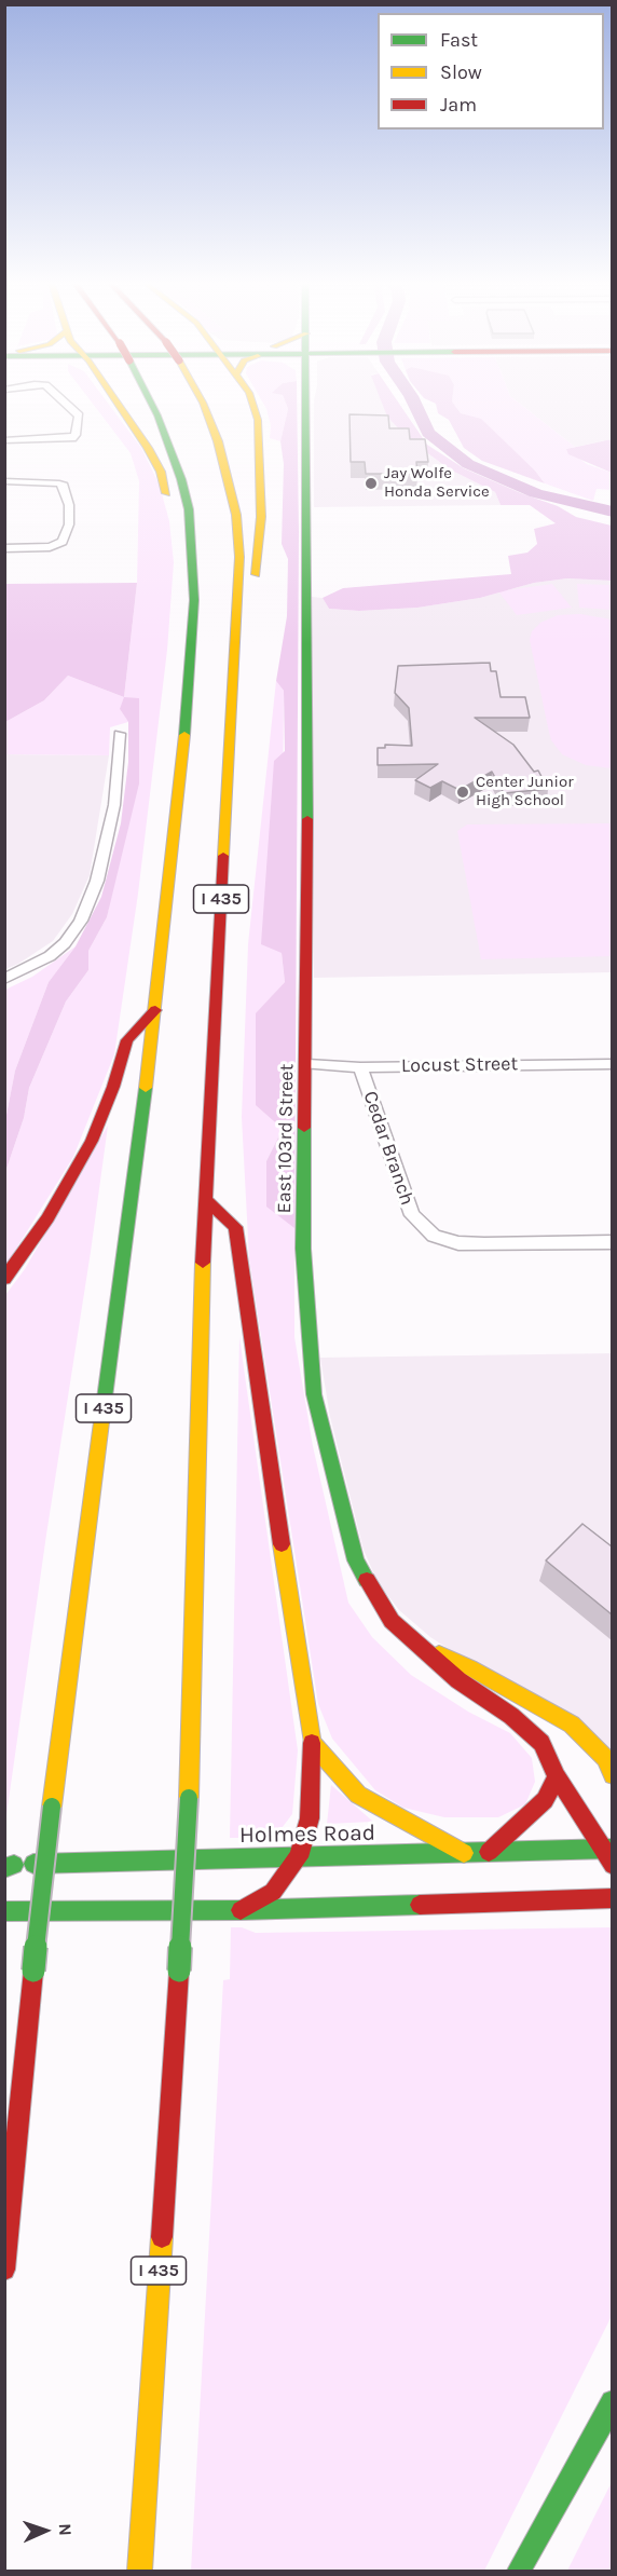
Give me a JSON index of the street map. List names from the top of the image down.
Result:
{
  "streets": {
    "main road": ["I 435", "East 103rd Street", "Holmes Road"],
    "street": ["Locust Street", "Cedar Branch"]
  },
  "crossings": [
    ["Locust Street", "East 103rd Street"],
    ["Locust Street", "Cedar Branch"],
    ["East 103rd Street", "Holmes Road"]
  ],
  "places": ["Jay Wolfe Honda Service", "Center Junior High School"],
  "legend": ["Fast", "Slow", "Jam"],
  "north": "right"
}
